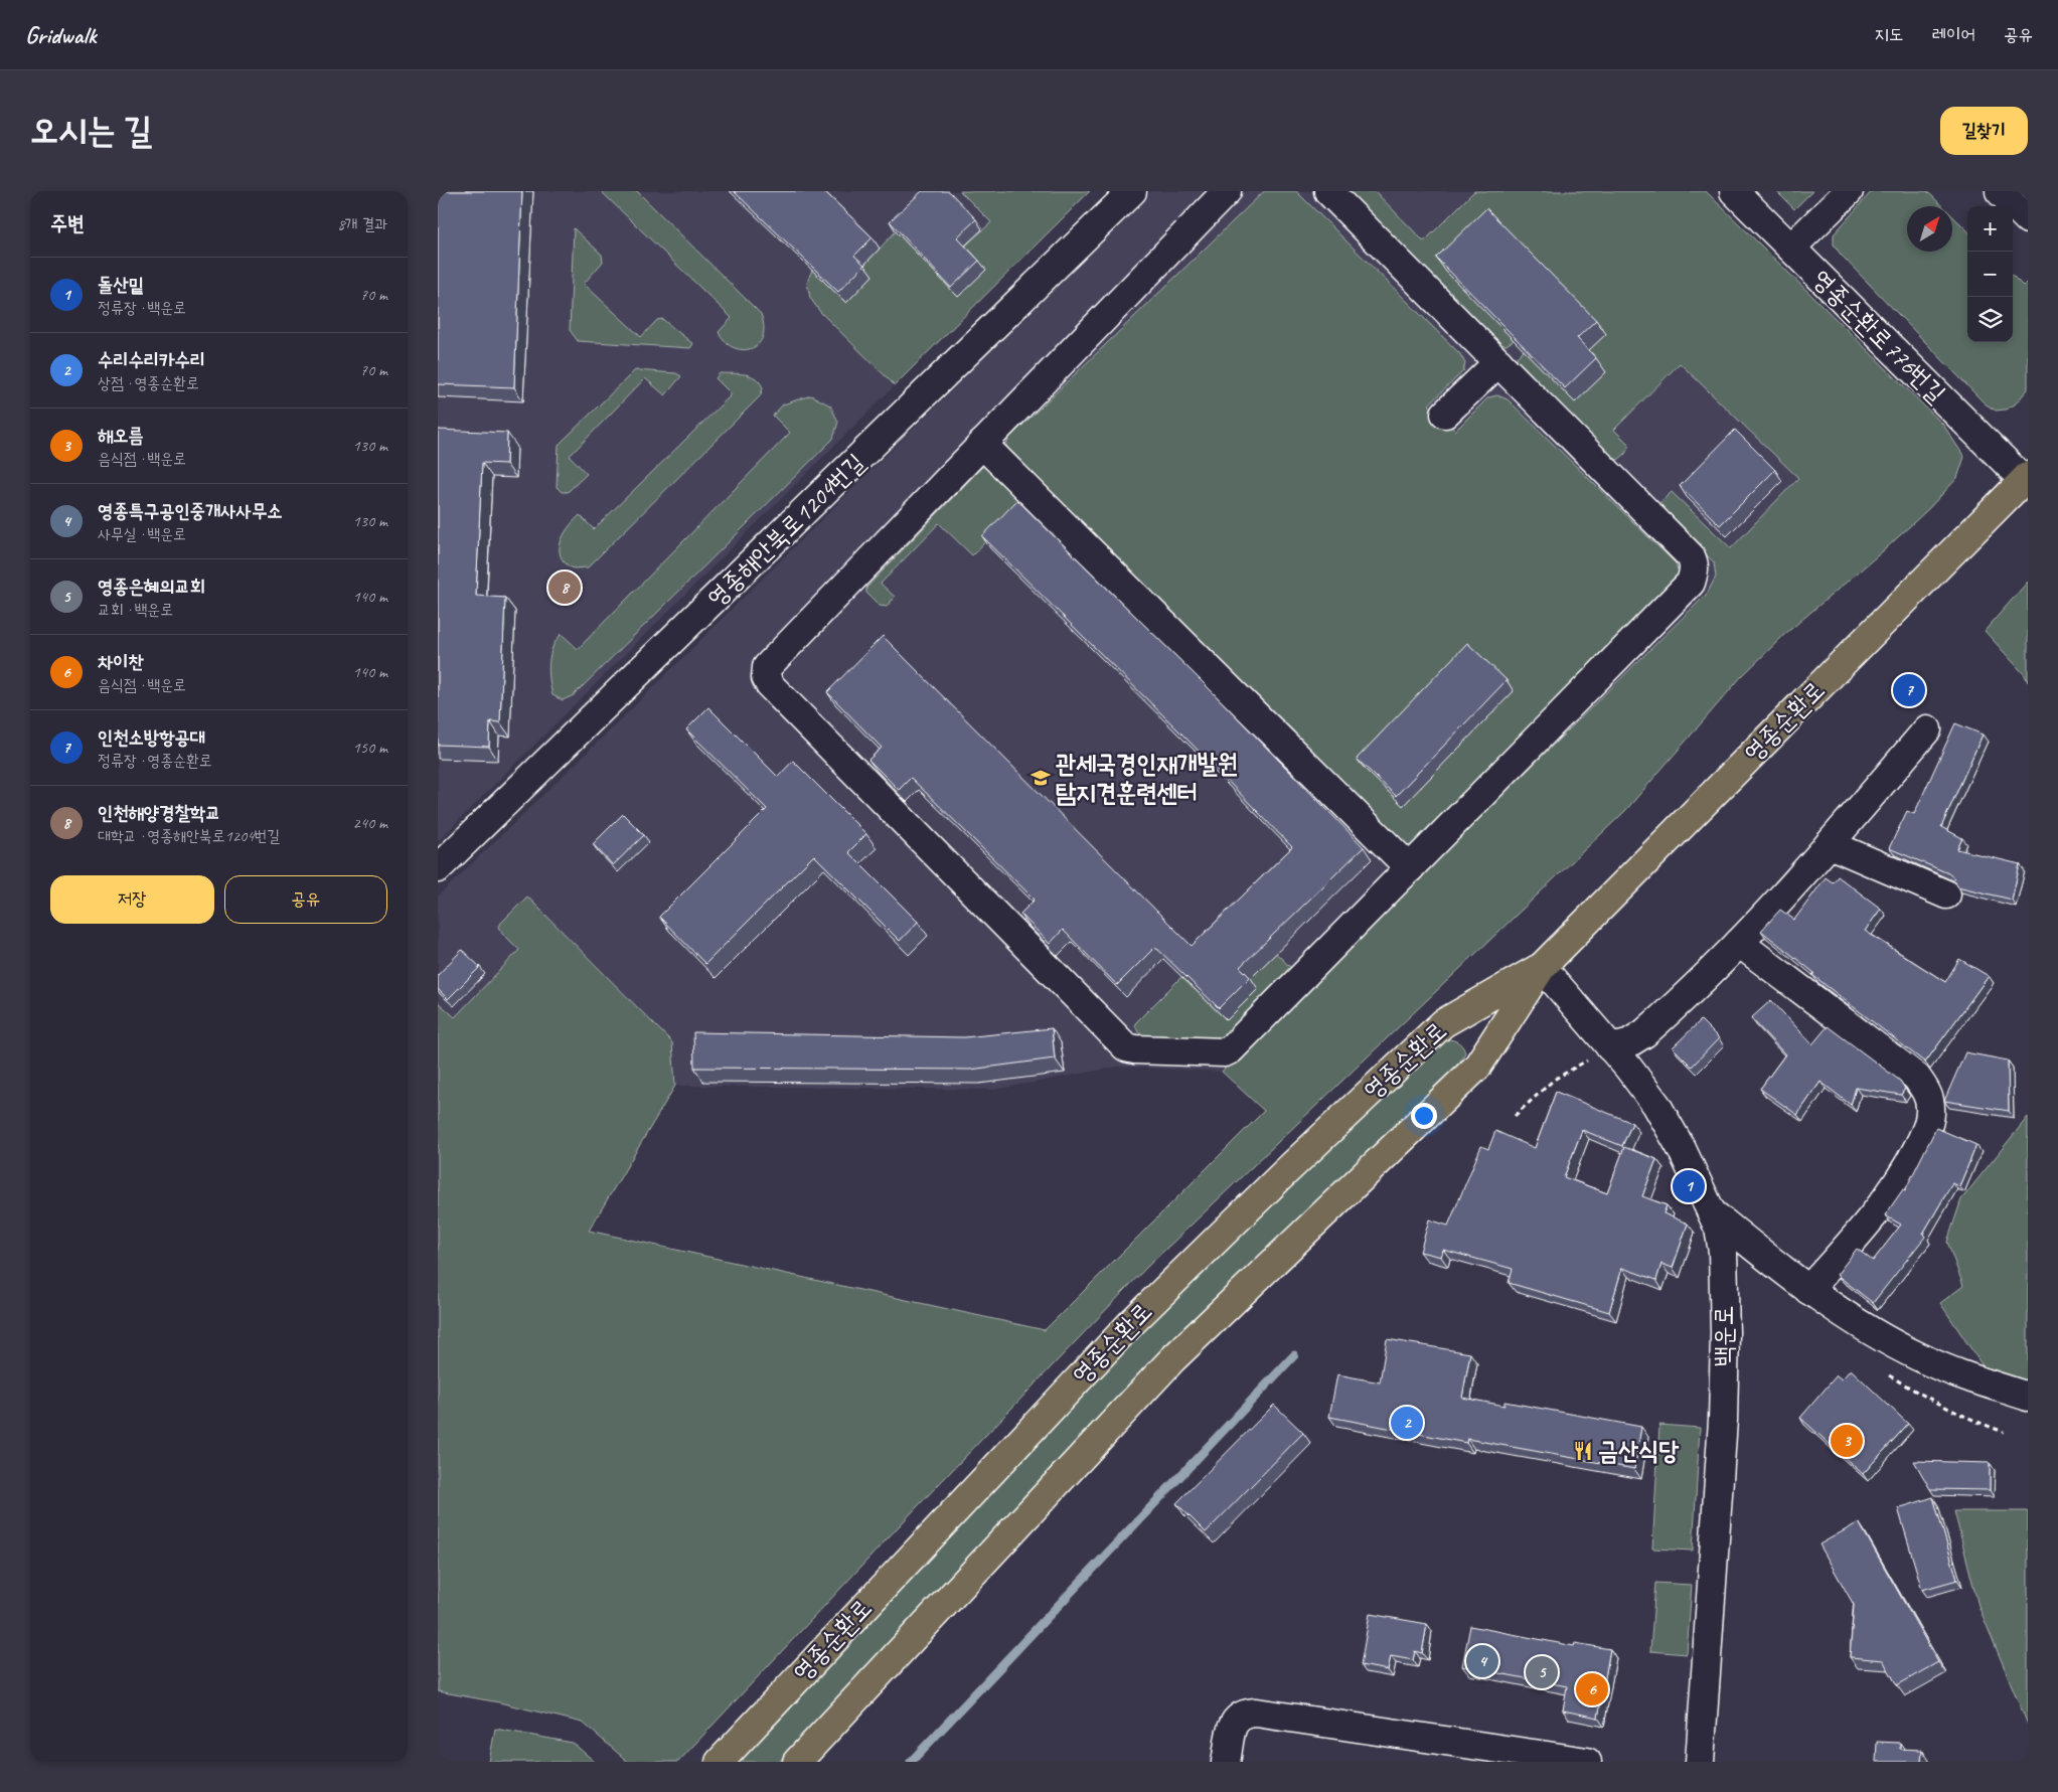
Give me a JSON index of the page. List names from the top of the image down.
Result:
{
  "streets": {
    "main road": ["영종순환로"],
    "street": ["영종순환로776번길", "영종해안북로1204번길", "백운로"]
  },
  "crossings": [
    ["영종순환로776번길", "영종순환로"],
    ["영종순환로", "백운로"]
  ],
  "places": {
    "school or university": ["관세국경인재개발원 탐지견훈련센터"],
    "restaurant": ["금산식당"]
  },
  "north": "top right",
  "page": {
    "header": "Gridwalk",
    "nav": ["지도", "레이어", "공유"],
    "buttons": [
      "길찾기",
      ["저장", "공유"]
    ],
    "title": "오시는 길",
    "heading": ["주변", "8개 결과"],
    "map_buttons": ["+", "−"],
    "list": [
      {
        "mark": "1",
        "name": "돌산밑",
        "note": "정류장 · 백운로",
        "value": "70 m"
      },
      {
        "mark": "2",
        "name": "수리수리카수리",
        "note": "상점 · 영종순환로",
        "value": "70 m"
      },
      {
        "mark": "3",
        "name": "해오름",
        "note": "음식점 · 백운로",
        "value": "130 m"
      },
      {
        "mark": "4",
        "name": "영종특구공인중개사사무소",
        "note": "사무실 · 백운로",
        "value": "130 m"
      },
      {
        "mark": "5",
        "name": "영종은혜의교회",
        "note": "교회 · 백운로",
        "value": "140 m"
      },
      {
        "mark": "6",
        "name": "차이찬",
        "note": "음식점 · 백운로",
        "value": "140 m"
      },
      {
        "mark": "7",
        "name": "인천소방항공대",
        "note": "정류장 · 영종순환로",
        "value": "150 m"
      },
      {
        "mark": "8",
        "name": "인천해양경찰학교",
        "note": "대학교 · 영종해안북로1204번길",
        "value": "240 m"
      }
    ],
    "pins": [
      "8",
      "7",
      "1",
      "2",
      "3",
      "4",
      "5",
      "6"
    ]
  }
}
